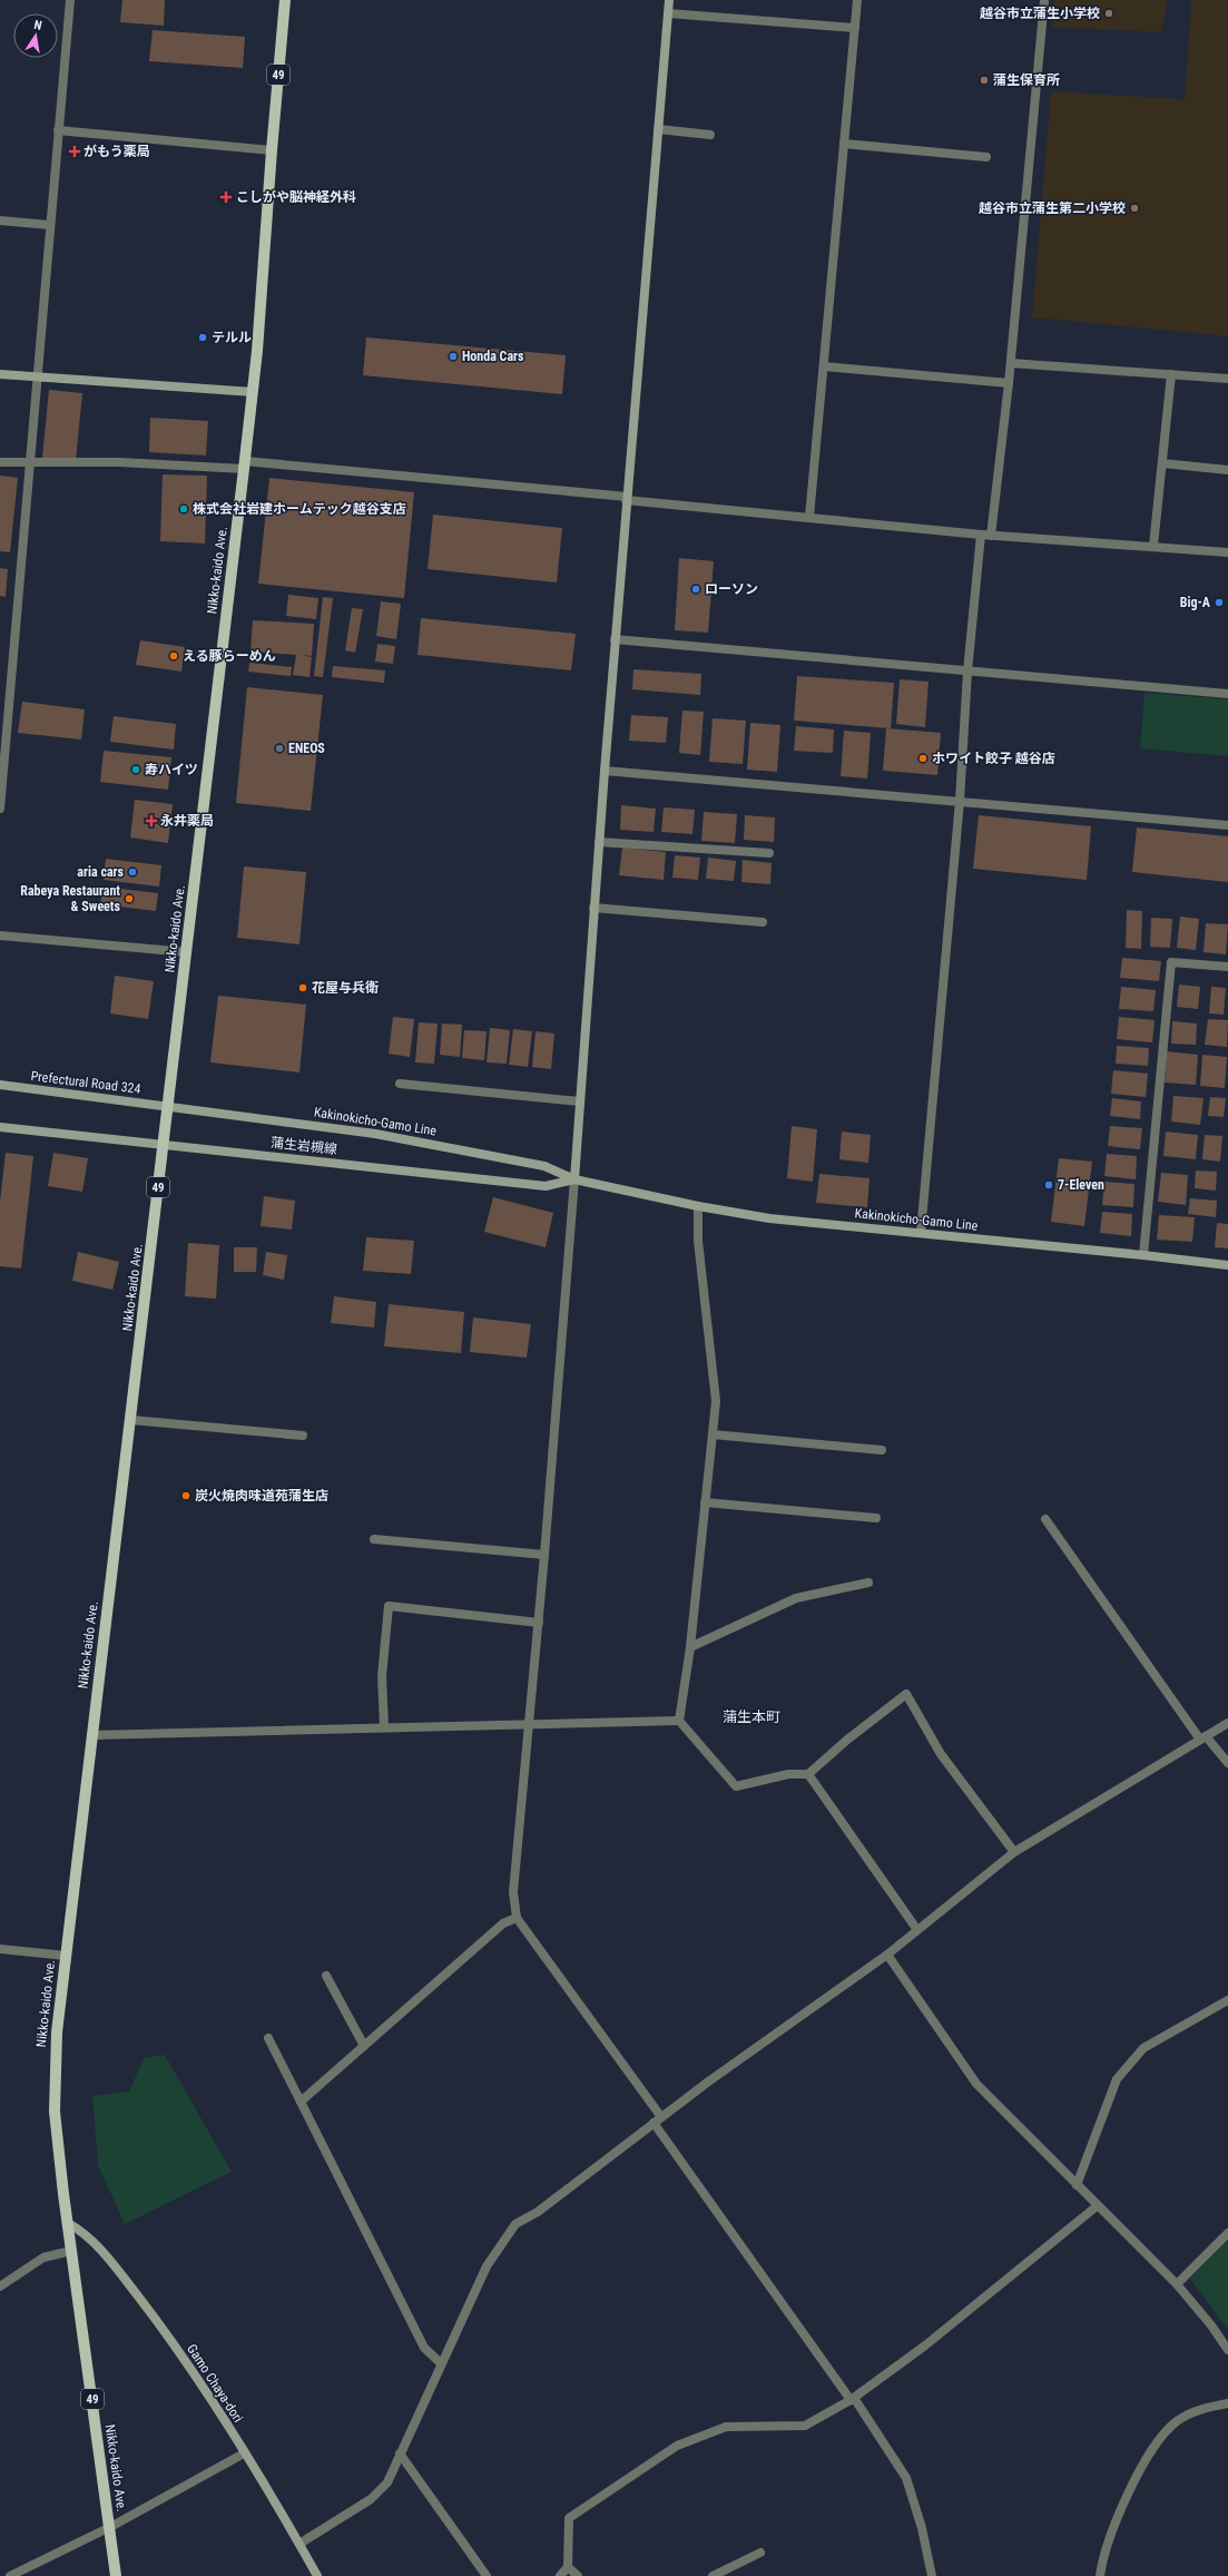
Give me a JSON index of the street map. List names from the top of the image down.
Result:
{
  "streets": {
    "main road": ["49", "Nikko-kaido Ave."],
    "street": [
      "Prefectural Road 324",
      "Kakinokicho-Gamo Line",
      "蒲生岩槻線",
      "Gamo Chaya-dori"
    ]
  },
  "crossings": [
    ["Nikko-kaido Ave.", "Prefectural Road 324"],
    ["Nikko-kaido Ave.", "Kakinokicho-Gamo Line"],
    ["Nikko-kaido Ave.", "蒲生岩槻線"],
    ["Nikko-kaido Ave.", "Gamo Chaya-dori"],
    ["Prefectural Road 324", "Kakinokicho-Gamo Line"],
    ["Kakinokicho-Gamo Line", "蒲生岩槻線"]
  ],
  "districts": ["蒲生本町"],
  "places": {
    "other": [
      "越谷市立蒲生小学校",
      "蒲生保育所",
      "越谷市立蒲生第二小学校",
      "テルル",
      "Honda Cars",
      "株式会社岩建ホームテック越谷支店",
      "ローソン",
      "Big-A",
      "える豚らーめん",
      "ENEOS",
      "ホワイト餃子 越谷店",
      "寿ハイツ",
      "aria cars",
      "Rabeya Restaurant & Sweets",
      "花屋与兵衛",
      "7-Eleven",
      "炭火焼肉味道苑蒲生店"
    ],
    "health": ["がもう薬局", "こしがや脳神経外科", "永井薬局"]
  },
  "north": "top"
}
